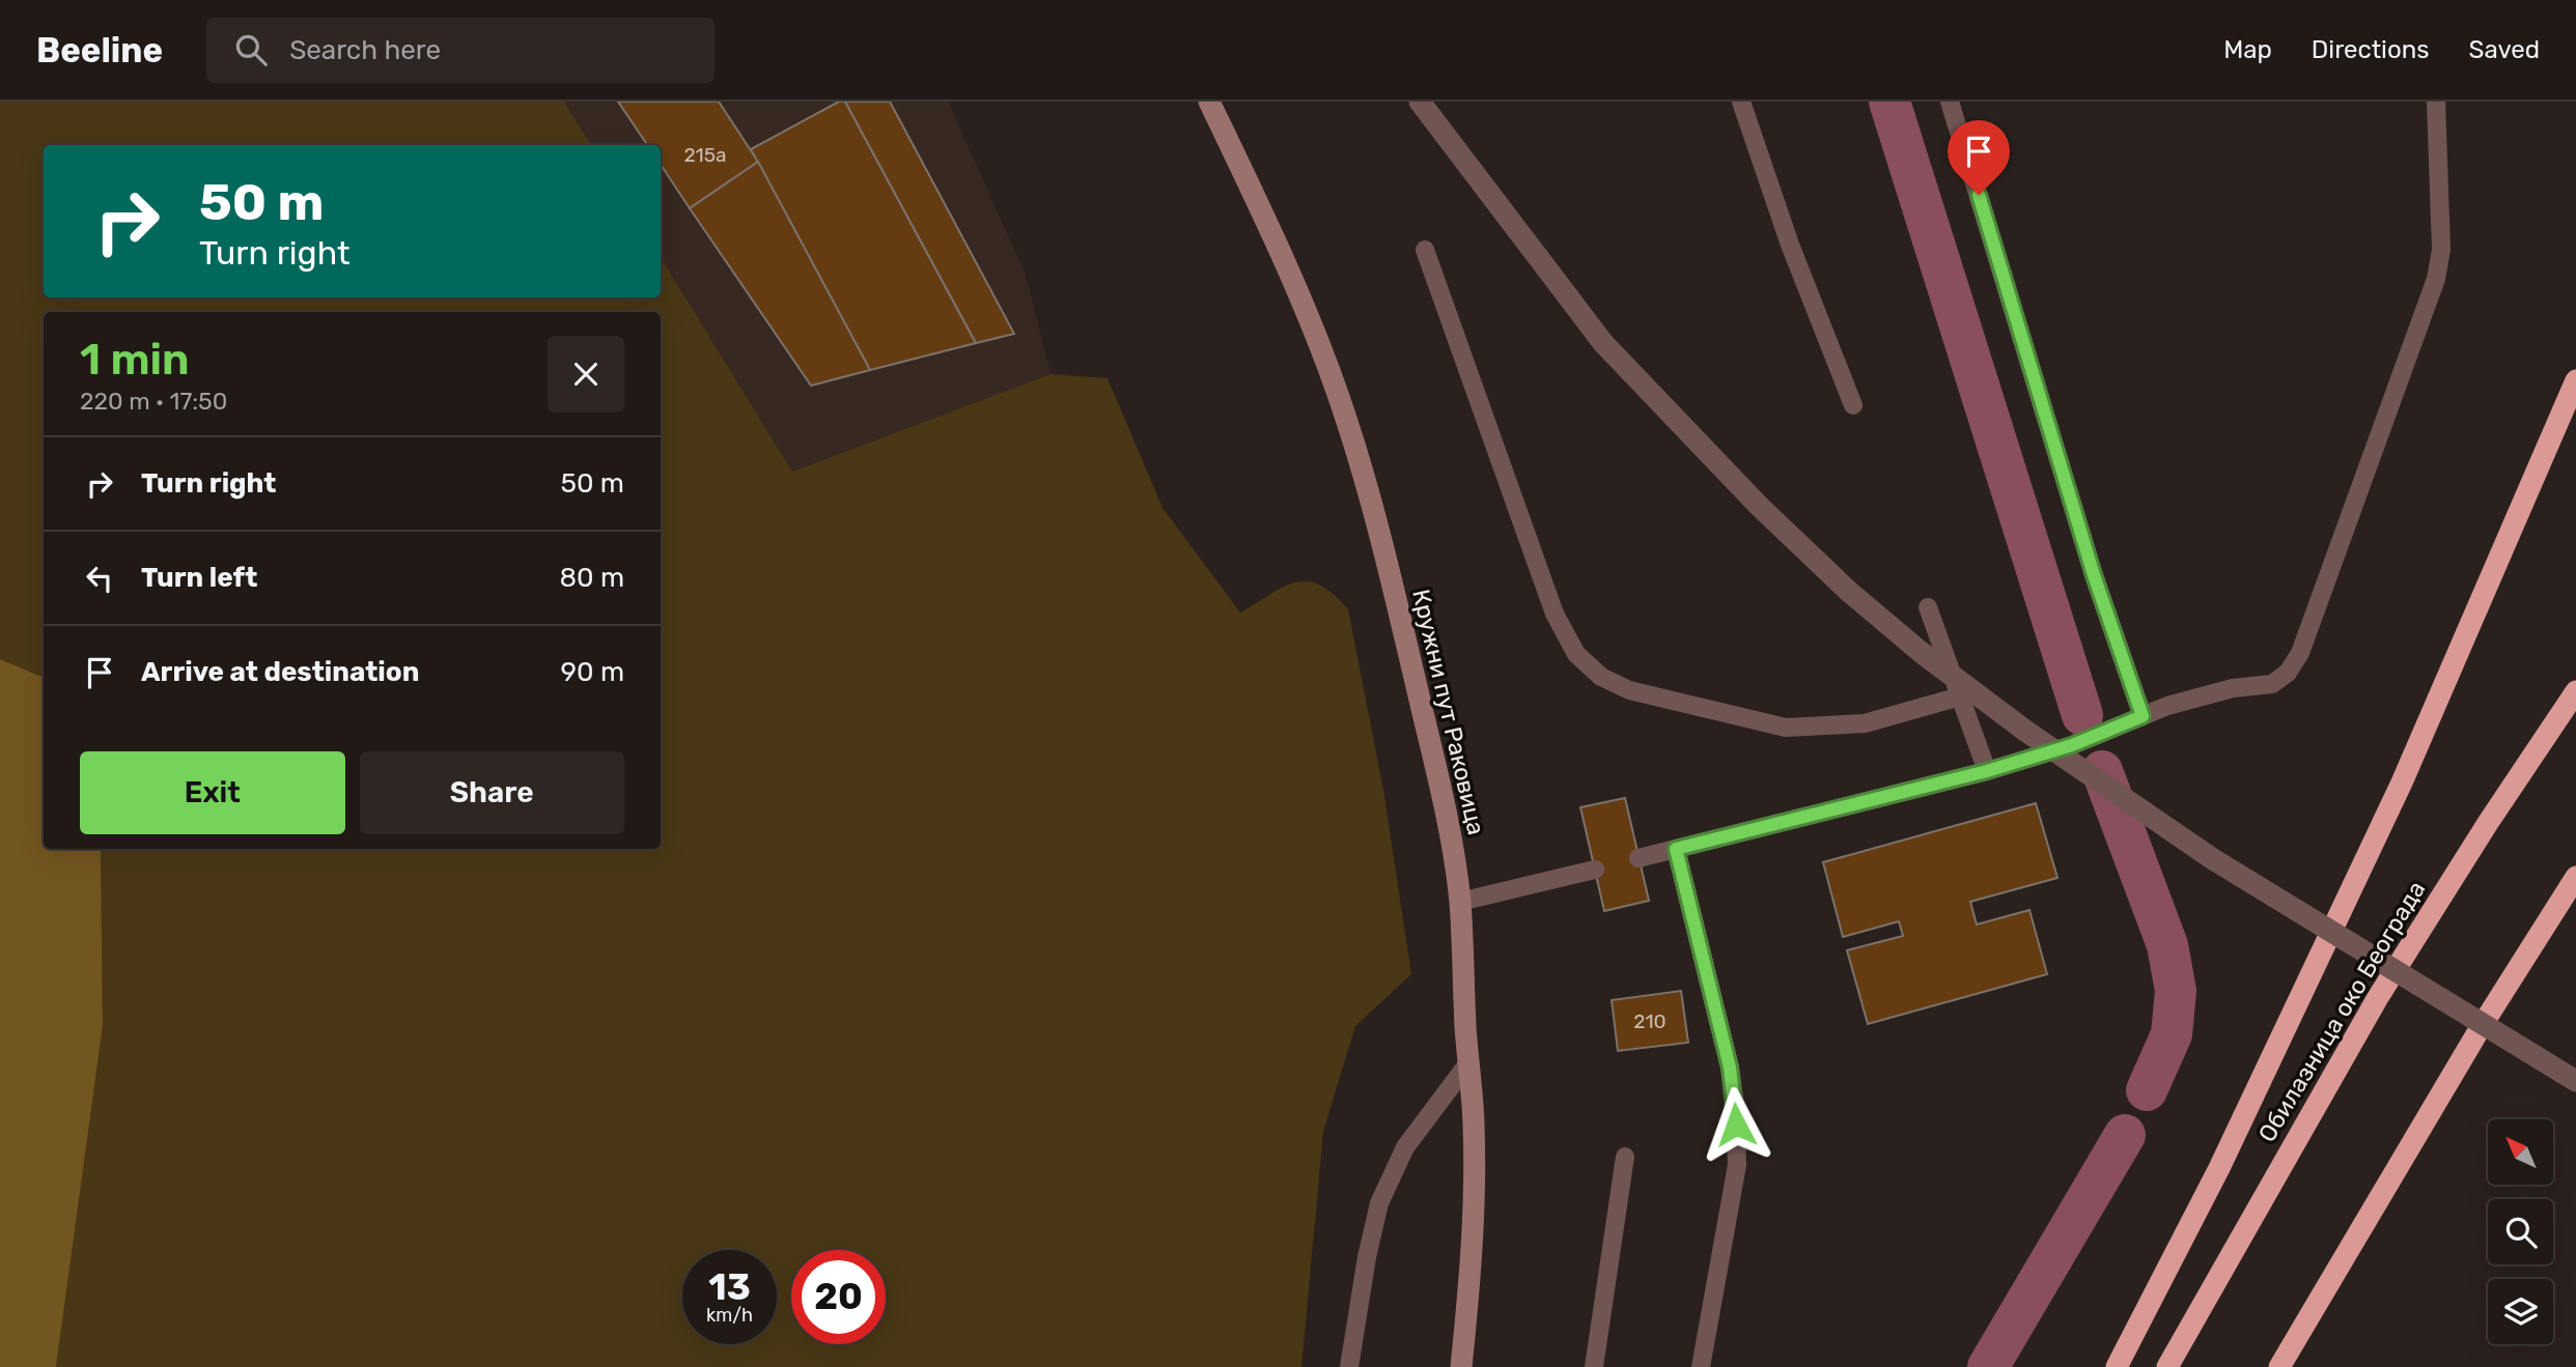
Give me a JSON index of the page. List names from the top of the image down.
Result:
{
  "streets": {
    "highway": ["Обилазница око Београда"],
    "main road": ["Кружни пут Раковица"]
  },
  "house_numbers": ["215a", "210"],
  "north": "top left",
  "page": {
    "header": "Beeline",
    "search": "Search here",
    "nav": ["Map", "Directions", "Saved"],
    "turn": ["50 m", "Turn right"],
    "heading": ["1 min", "220 m · 17:50"],
    "list": [
      {
        "name": "Turn right",
        "value": "50 m"
      },
      {
        "name": "Turn left",
        "value": "80 m"
      },
      {
        "name": "Arrive at destination",
        "value": "90 m"
      }
    ],
    "buttons": ["Exit", "Share"],
    "speed": "13 km/h",
    "limit": "20"
  }
}
